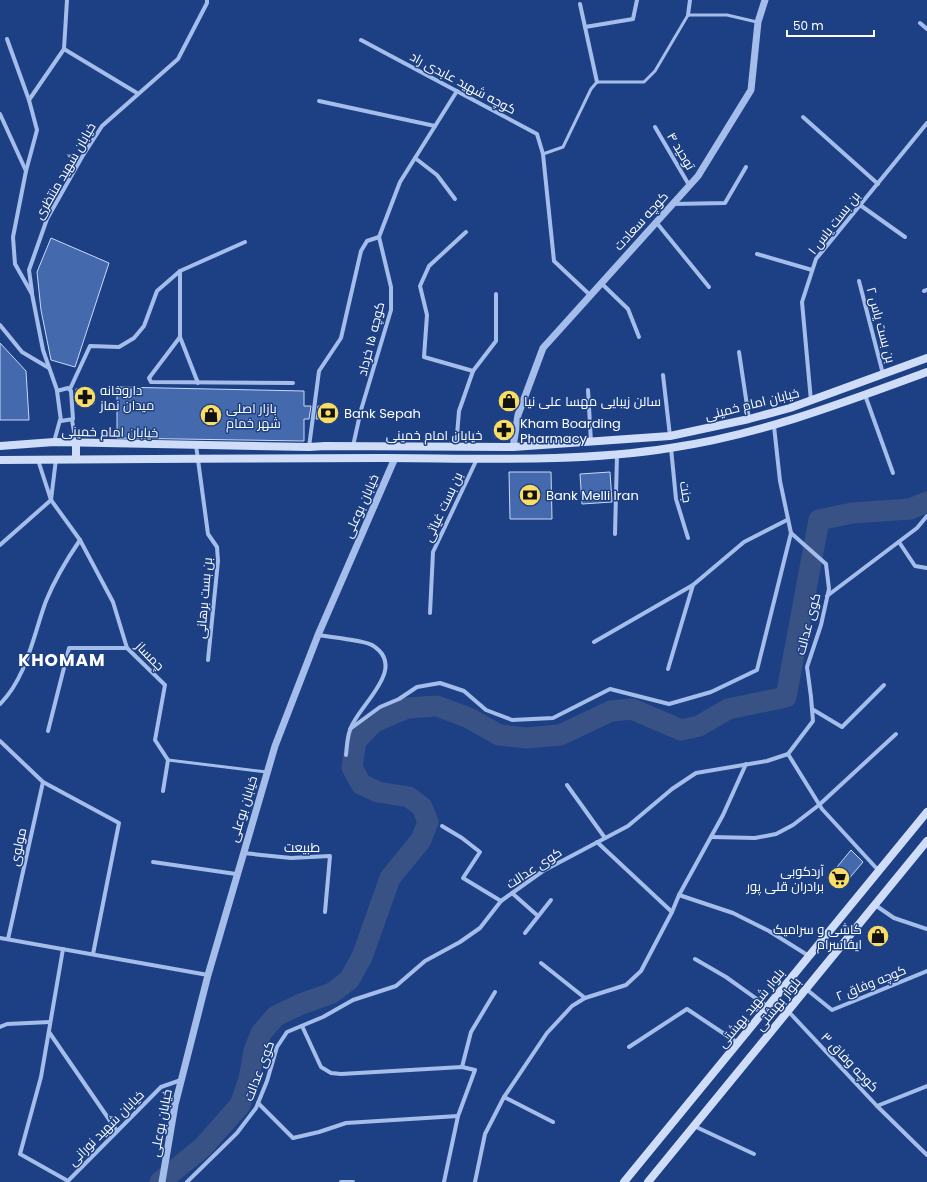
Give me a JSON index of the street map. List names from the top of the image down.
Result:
{
  "streets": {
    "main road": ["خیابان امام خمینی", "بلوار بهشتی", "بلوار شهید بهشتی"],
    "street": [
      "کوچه شهید عابدی راد",
      "توحید ۴",
      "خیابان شهید منتظری",
      "کوچه سعادت",
      "بن بست یاس ۱",
      "بن بست یاس ۲",
      "کوچه ۱۵ خرداد",
      "جنت",
      "خیابان بوعلی",
      "بن بست غیاثی",
      "بن بست برهانی",
      "کوی عدالت",
      "چمساز",
      "مولوی",
      "طبيعت",
      "کوچه وفاق ۲",
      "کوچه وفاق ۳",
      "خیابان شهید نورانی"
    ]
  },
  "crossings": [
    ["کوچه شهید عابدی راد", "کوچه سعادت"],
    ["توحید ۴", "کوچه سعادت"],
    ["کوچه سعادت", "خیابان امام خمینی"],
    ["بن بست یاس ۱", "خیابان امام خمینی"],
    ["بن بست یاس ۲", "خیابان امام خمینی"],
    ["کوچه ۱۵ خرداد", "خیابان امام خمینی"],
    ["خیابان امام خمینی", "جنت"],
    ["خیابان امام خمینی", "خیابان بوعلی"],
    ["خیابان امام خمینی", "بن بست غیاثی"],
    ["خیابان امام خمینی", "بن بست برهانی"],
    ["خیابان امام خمینی", "چمساز"],
    ["خیابان بوعلی", "طبيعت"],
    ["خیابان بوعلی", "خیابان شهید نورانی"],
    ["کوچه وفاق ۲", "بلوار بهشتی"],
    ["بلوار بهشتی", "کوچه وفاق ۳"]
  ],
  "districts": ["KHOMAM"],
  "places": {
    "pharmacy": ["داروخانه میدان نماز", "Kham Boarding Pharmacy"],
    "shop": ["سالن زیبایی مهسا علی نیا", "بازار اصلی شهر خمام", "کاشی و سرامیک ایفاسرام"],
    "bank": ["Bank Sepah", "Bank Melli Iran"],
    "supermarket": ["آردکوبی برادران قلی پور"]
  },
  "scale_bar": "50 m"
}
